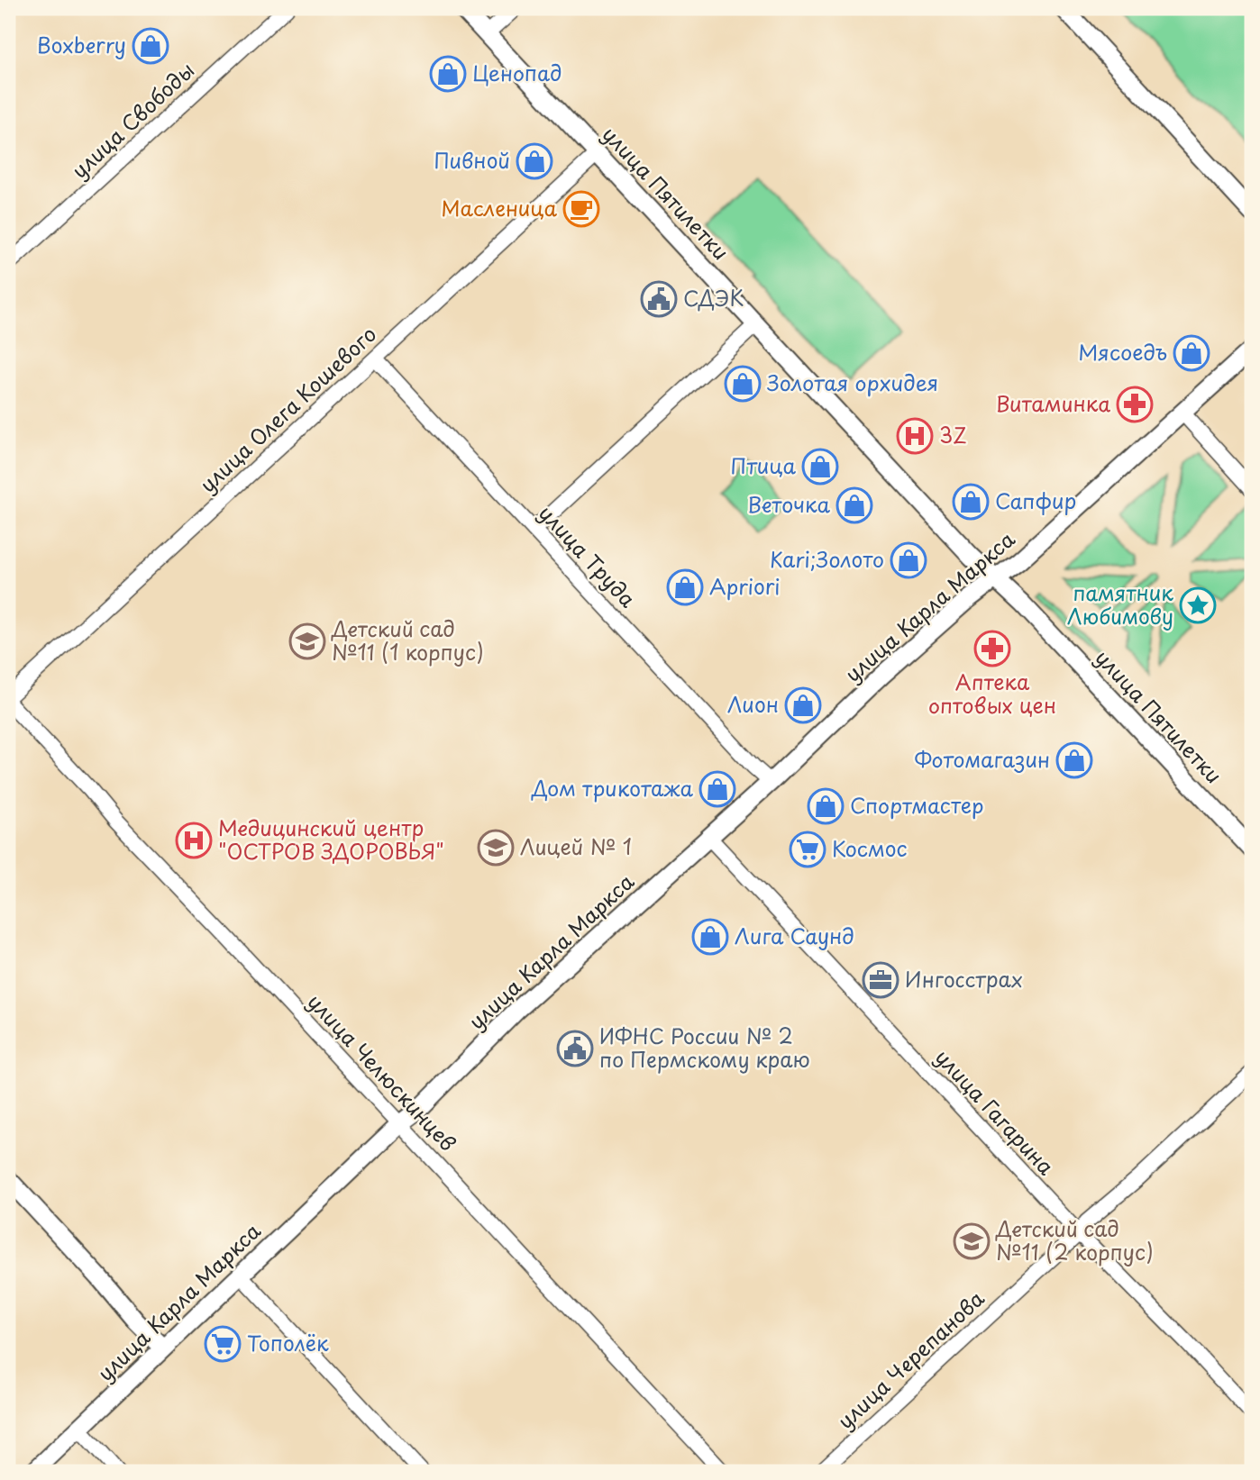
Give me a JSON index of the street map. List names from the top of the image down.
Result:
{
  "streets": {
    "main road": ["улица Пятилетки", "улица Карла Маркса"],
    "street": [
      "улица Свободы",
      "улица Олега Кошевого",
      "улица Труда",
      "улица Челюскинцев",
      "улица Гагарина",
      "улица Черепанова"
    ]
  },
  "crossings": [
    ["улица Пятилетки", "улица Олега Кошевого"],
    ["улица Пятилетки", "улица Карла Маркса"],
    ["улица Олега Кошевого", "улица Труда"],
    ["улица Олега Кошевого", "улица Челюскинцев"],
    ["улица Труда", "улица Карла Маркса"],
    ["улица Карла Маркса", "улица Челюскинцев"],
    ["улица Карла Маркса", "улица Гагарина"],
    ["улица Гагарина", "улица Черепанова"]
  ],
  "places": {
    "shop": [
      "Boxberry",
      "Ценопад",
      "Пивной",
      "Мясоедъ",
      "Золотая орхидея",
      "Птица",
      "Сапфир",
      "Веточка",
      "Kari;Золото",
      "Apriori",
      "Лион",
      "Фотомагазин",
      "Дом трикотажа",
      "Спортмастер",
      "Лига Саунд"
    ],
    "cafe": ["Масленица"],
    "public building": ["СДЭК", "ИФНС России № 2 по Пермскому краю"],
    "pharmacy": ["Витаминка", "Аптека оптовых цен"],
    "hospital": ["3Z", "Медицинский центр \"ОСТРОВ ЗДОРОВЬЯ\""],
    "place": ["памятник Любимову"],
    "school or university": ["Детский сад №11 (1 корпус)", "Лицей № 1", "Детский сад №11 (2 корпус)"],
    "supermarket": ["Космос", "Тополёк"],
    "office": ["Ингосстрах"]
  }
}
